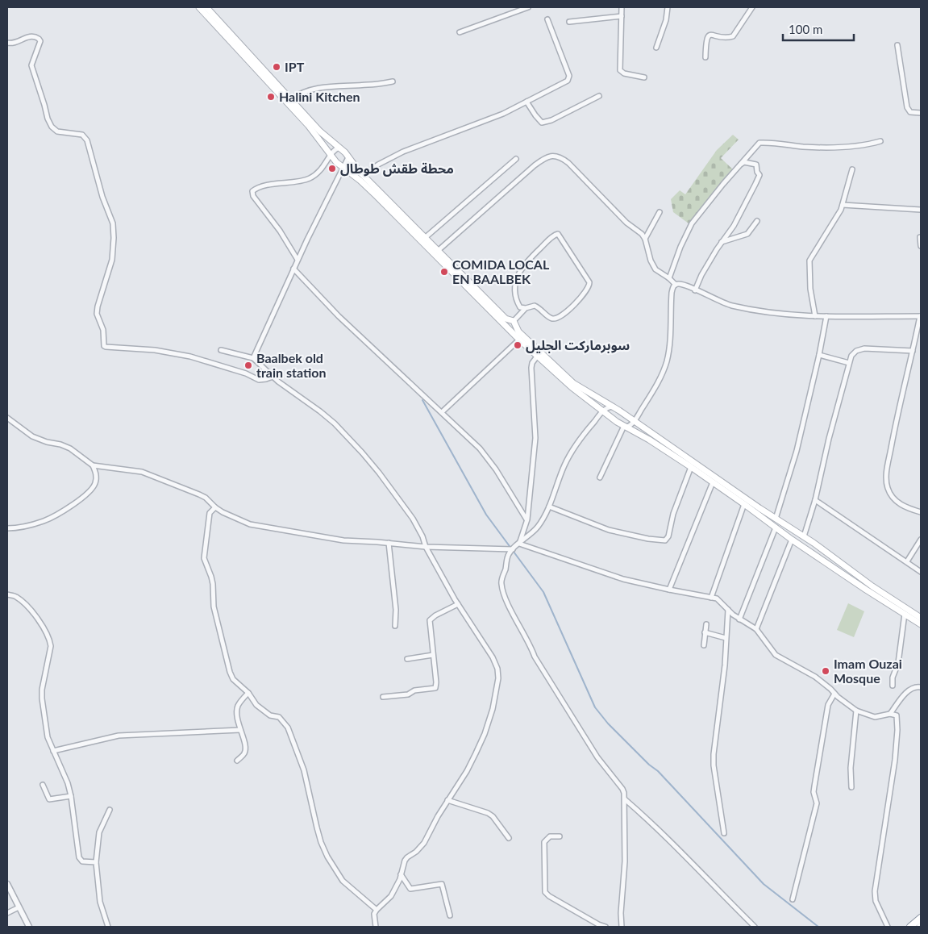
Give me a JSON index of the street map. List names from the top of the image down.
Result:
{
  "places": [
    "IPT",
    "Halini Kitchen",
    "محطة طقش طوطال",
    "COMIDA LOCAL EN BAALBEK",
    "سوبرماركت الجليل",
    "Baalbek old train station",
    "Imam Ouzai Mosque"
  ],
  "scale_bar": "100 m"
}
